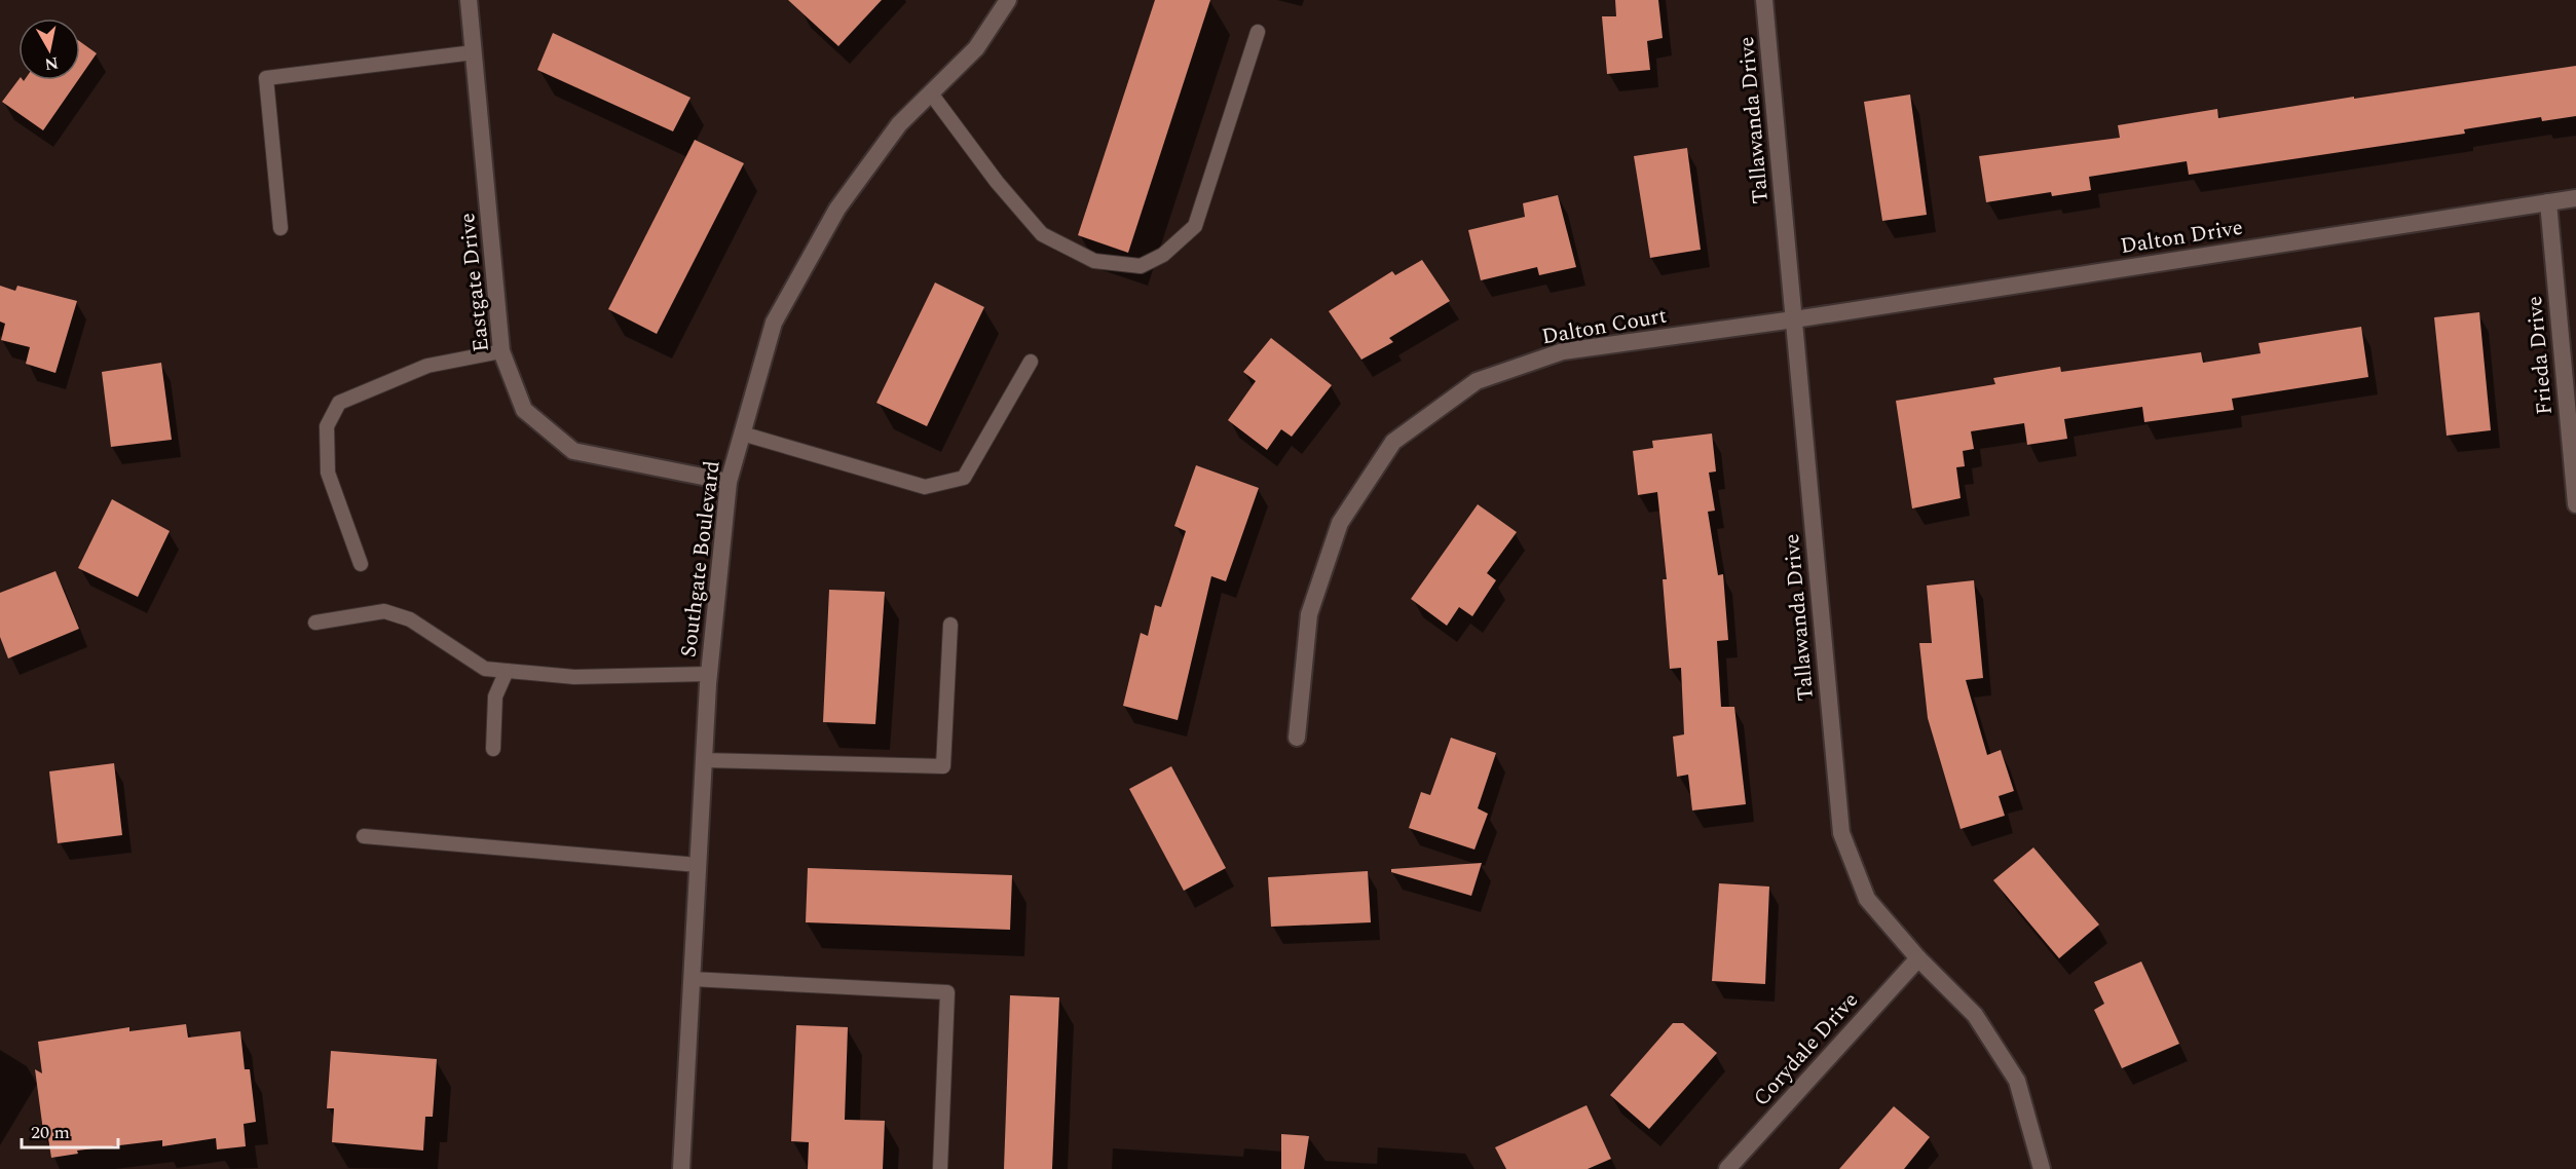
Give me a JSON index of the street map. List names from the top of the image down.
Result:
{
  "streets": {
    "street": [
      "Tallawanda Drive",
      "Dalton Drive",
      "Eastgate Drive",
      "Dalton Court",
      "Frieda Drive",
      "Southgate Boulevard",
      "Corydale Drive"
    ]
  },
  "crossings": [
    ["Tallawanda Drive", "Dalton Drive"],
    ["Tallawanda Drive", "Dalton Court"],
    ["Tallawanda Drive", "Corydale Drive"],
    ["Dalton Drive", "Dalton Court"],
    ["Dalton Drive", "Frieda Drive"],
    ["Eastgate Drive", "Southgate Boulevard"]
  ],
  "scale_bar": "20 m",
  "north": "bottom"
}
